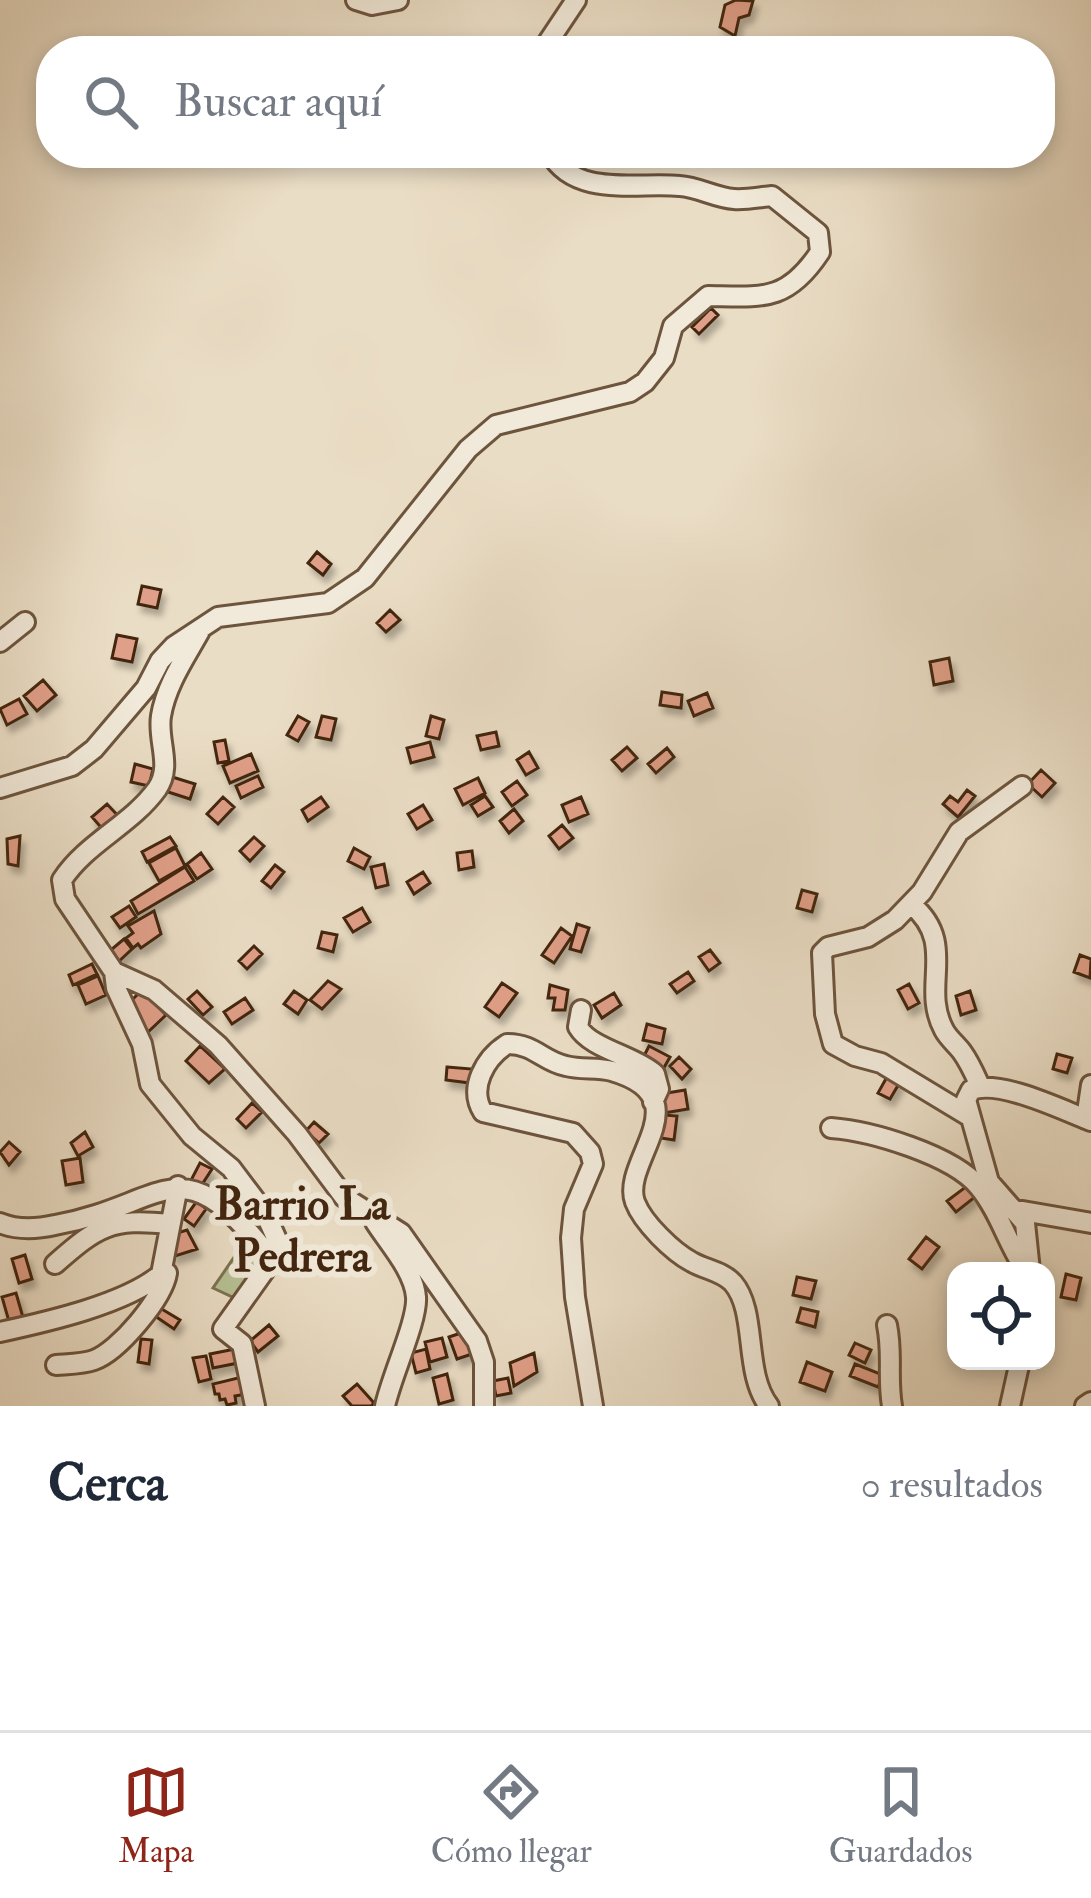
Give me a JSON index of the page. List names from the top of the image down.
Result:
{
  "districts": ["Barrio La Pedrera"],
  "page": {
    "search": "Buscar aquí",
    "heading": ["Cerca", "0 resultados"],
    "nav": ["Mapa", "Cómo llegar", "Guardados"]
  }
}
